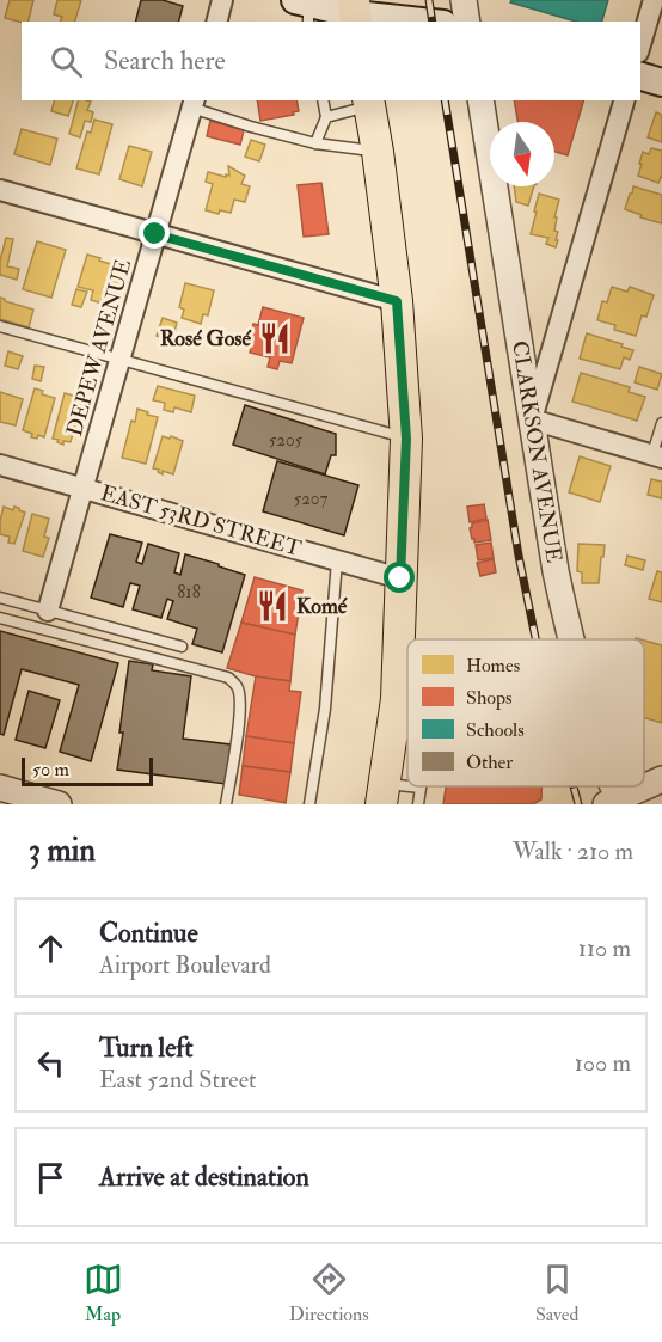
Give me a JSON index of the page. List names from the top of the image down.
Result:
{
  "streets": {
    "street": ["DEPEW AVENUE", "CLARKSON AVENUE", "EAST 53RD STREET"]
  },
  "crossings": [
    ["DEPEW AVENUE", "EAST 53RD STREET"]
  ],
  "places": {
    "restaurant": ["Rosé Gosé", "Komé"]
  },
  "house_numbers": ["5205", "5207", "818"],
  "legend": [
    "Homes",
    "Shops",
    "Schools",
    "Other"
  ],
  "scale_bar": "50 m",
  "north": "bottom",
  "page": {
    "search": "Search here",
    "scale": "50 m",
    "heading": ["3 min", "Walk · 210 m"],
    "list": [
      ["Continue", "Airport Boulevard", "110 m"],
      ["Turn left", "East 52nd Street", "100 m"],
      "Arrive at destination"
    ],
    "nav": ["Map", "Directions", "Saved"]
  }
}
